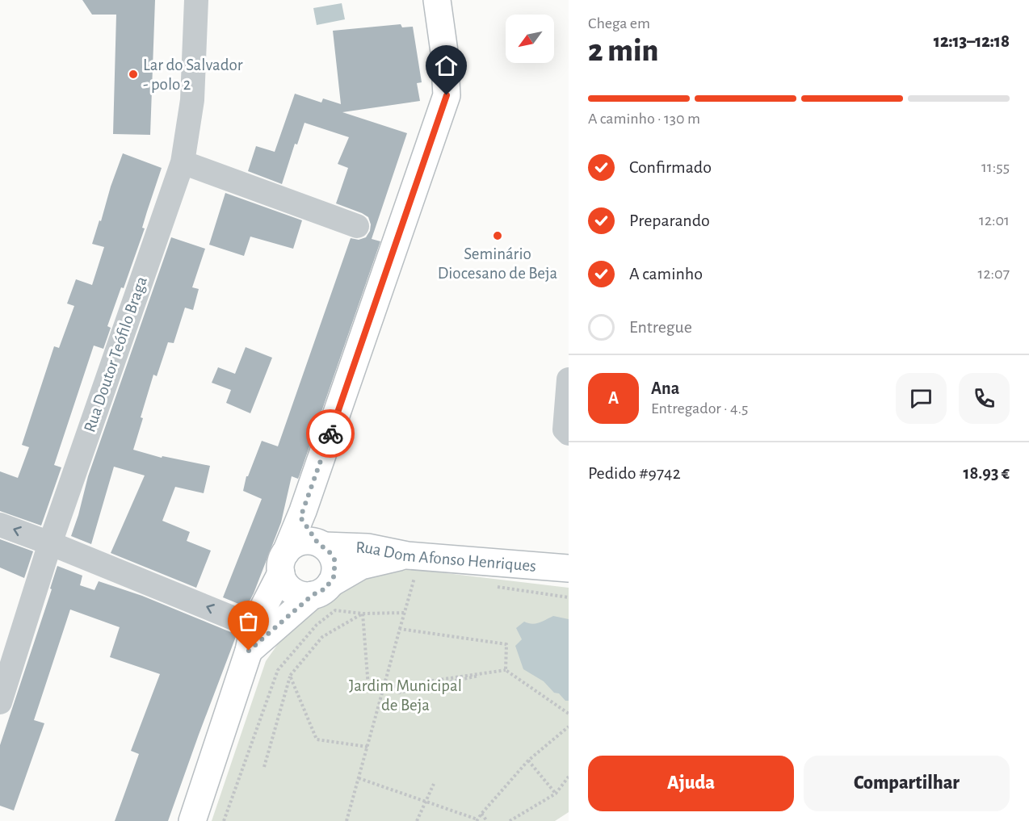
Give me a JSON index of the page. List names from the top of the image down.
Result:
{
  "streets": {
    "main road": ["Rua Dom Afonso Henriques"],
    "street": ["Rua Doutor Teófilo Braga"]
  },
  "parks": ["Jardim Municipal de Beja"],
  "places": ["Lar do Salvador - polo 2", "Seminário Diocesano de Beja"],
  "north": "bottom left",
  "page": {
    "heading": ["2 min", "Chega em", "12:13–12:18"],
    "panel": [
      "Ana",
      "Entregador · 4.5",
      "Pedido #9742",
      "18.93 €"
    ],
    "bar": "A caminho · 130 m",
    "list": [
      ["Confirmado", "11:55"],
      ["Preparando", "12:01"],
      ["A caminho", "12:07"],
      "Entregue"
    ],
    "round": "A",
    "buttons": ["Ajuda", "Compartilhar"]
  }
}
